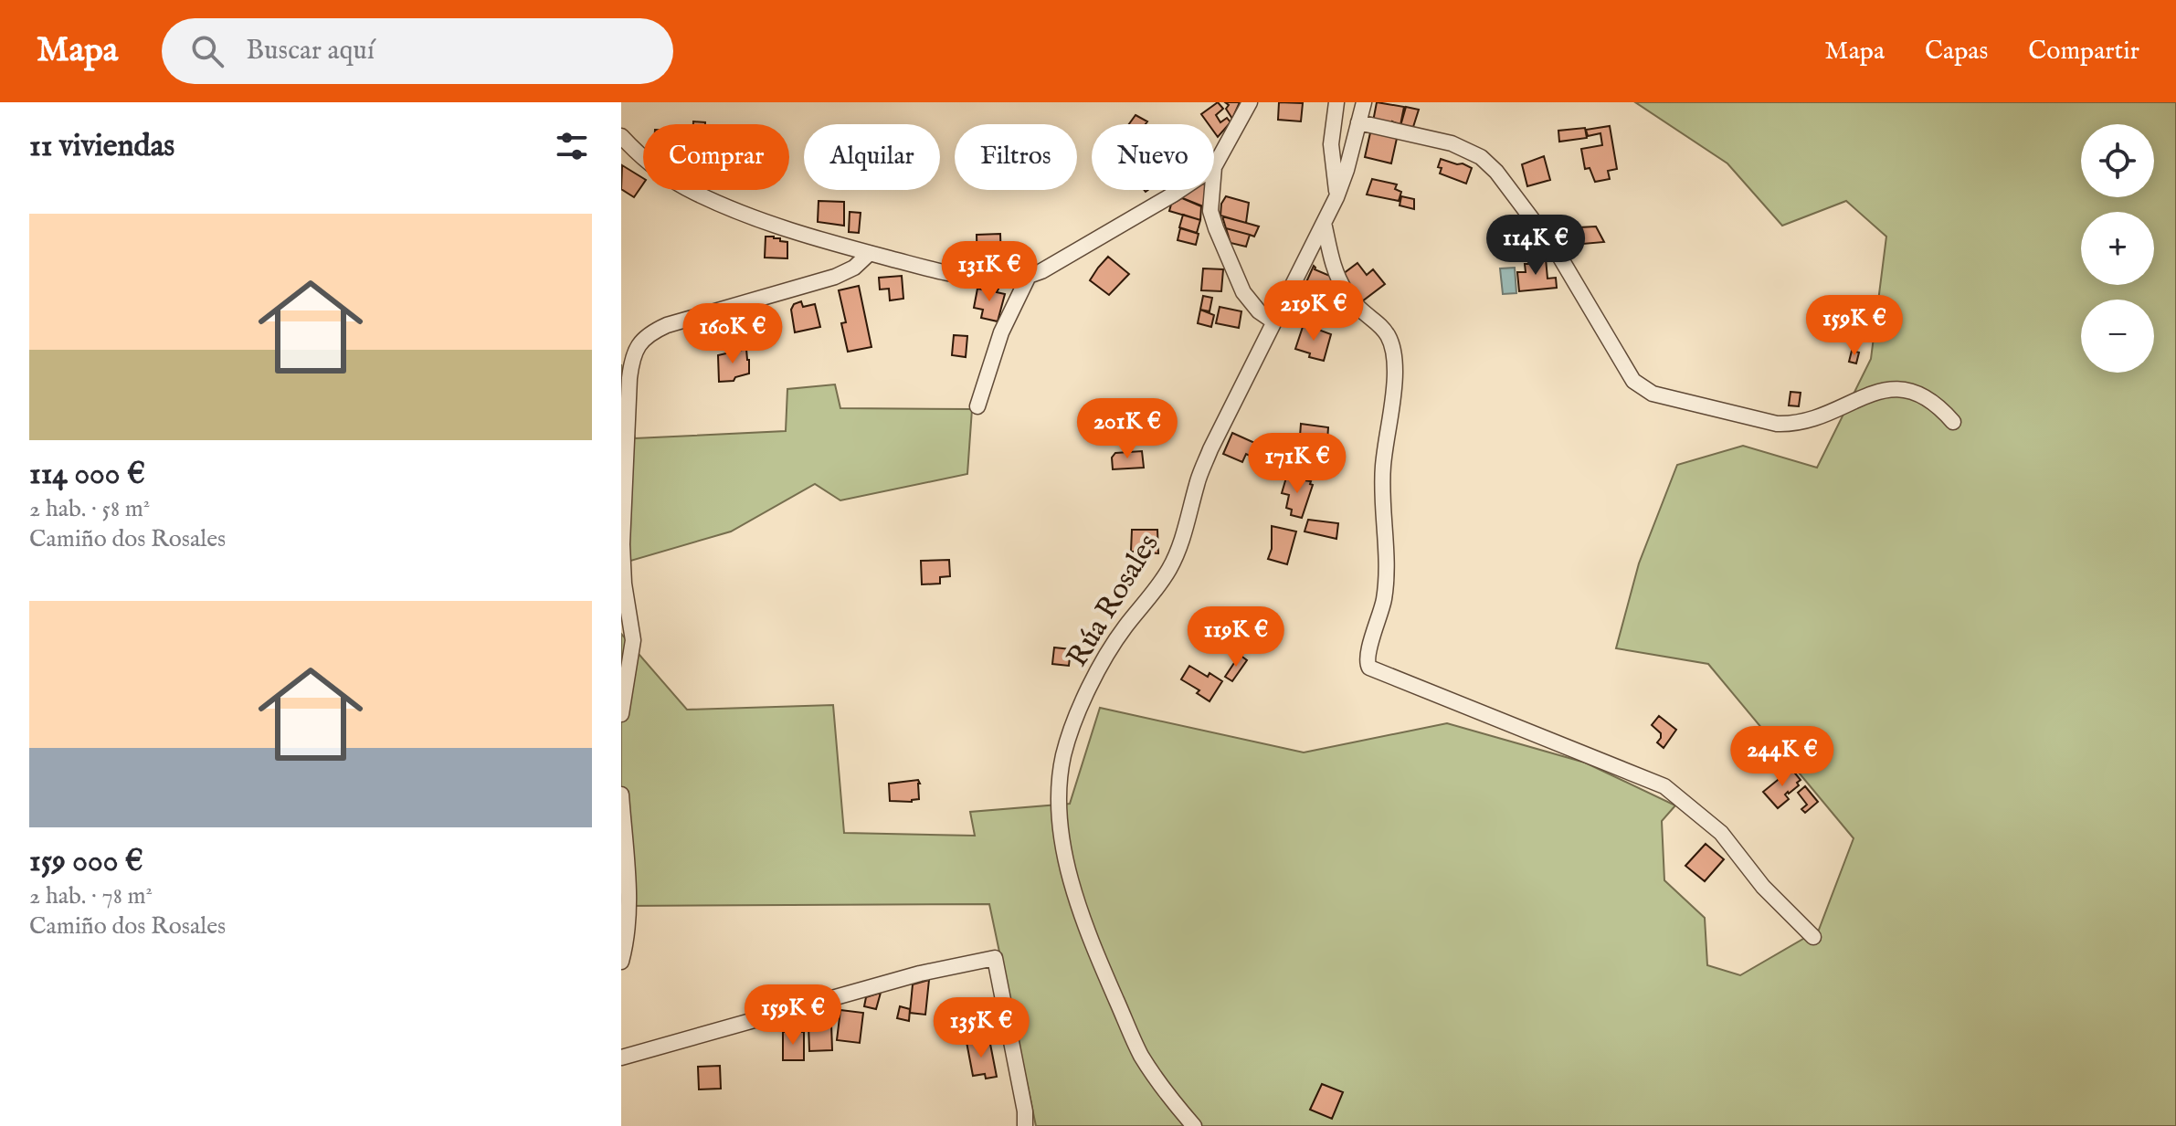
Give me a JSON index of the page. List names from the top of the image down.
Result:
{
  "streets": {
    "street": ["Rúa Rosales"]
  },
  "page": {
    "header": "Mapa",
    "search": "Buscar aquí",
    "nav": ["Mapa", "Capas", "Compartir"],
    "heading": "11 viviendas",
    "map_buttons": ["+", "−"],
    "chip": [
      "Comprar",
      "Alquilar",
      "Filtros",
      "Nuevo"
    ],
    "list": [
      {
        "name": "114 000 €",
        "note": "2 hab. · 58 m² · Camiño dos Rosales"
      },
      {
        "name": "159 000 €",
        "note": "2 hab. · 78 m² · Camiño dos Rosales"
      }
    ],
    "price": [
      "114K €",
      "131K €",
      "219K €",
      "159K €",
      "160K €",
      "201K €",
      "171K €",
      "119K €",
      "244K €",
      "159K €",
      "135K €"
    ]
  }
}
